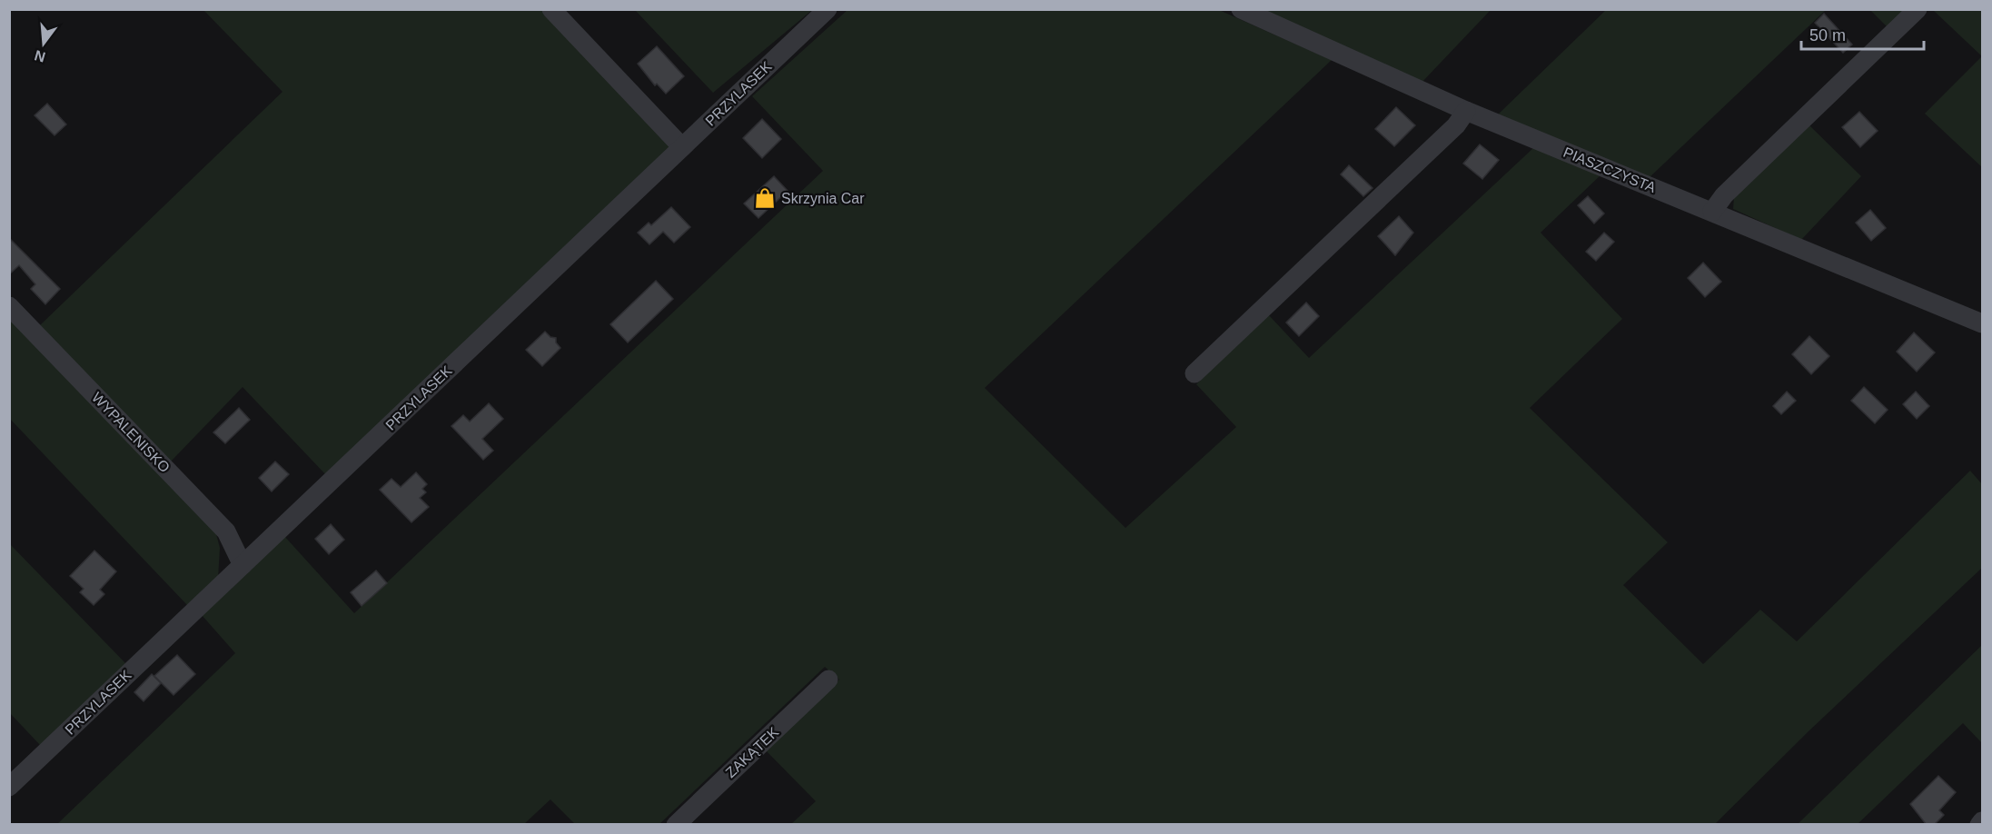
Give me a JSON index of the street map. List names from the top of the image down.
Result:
{
  "streets": {
    "street": [
      "PRZYLASEK",
      "PIASZCZYSTA",
      "WYPALENISKO",
      "ZAKĄTEK"
    ]
  },
  "crossings": [
    ["PRZYLASEK", "WYPALENISKO"]
  ],
  "places": {
    "shop": ["Skrzynia Car"]
  },
  "scale_bar": "50 m",
  "north": "bottom"
}
